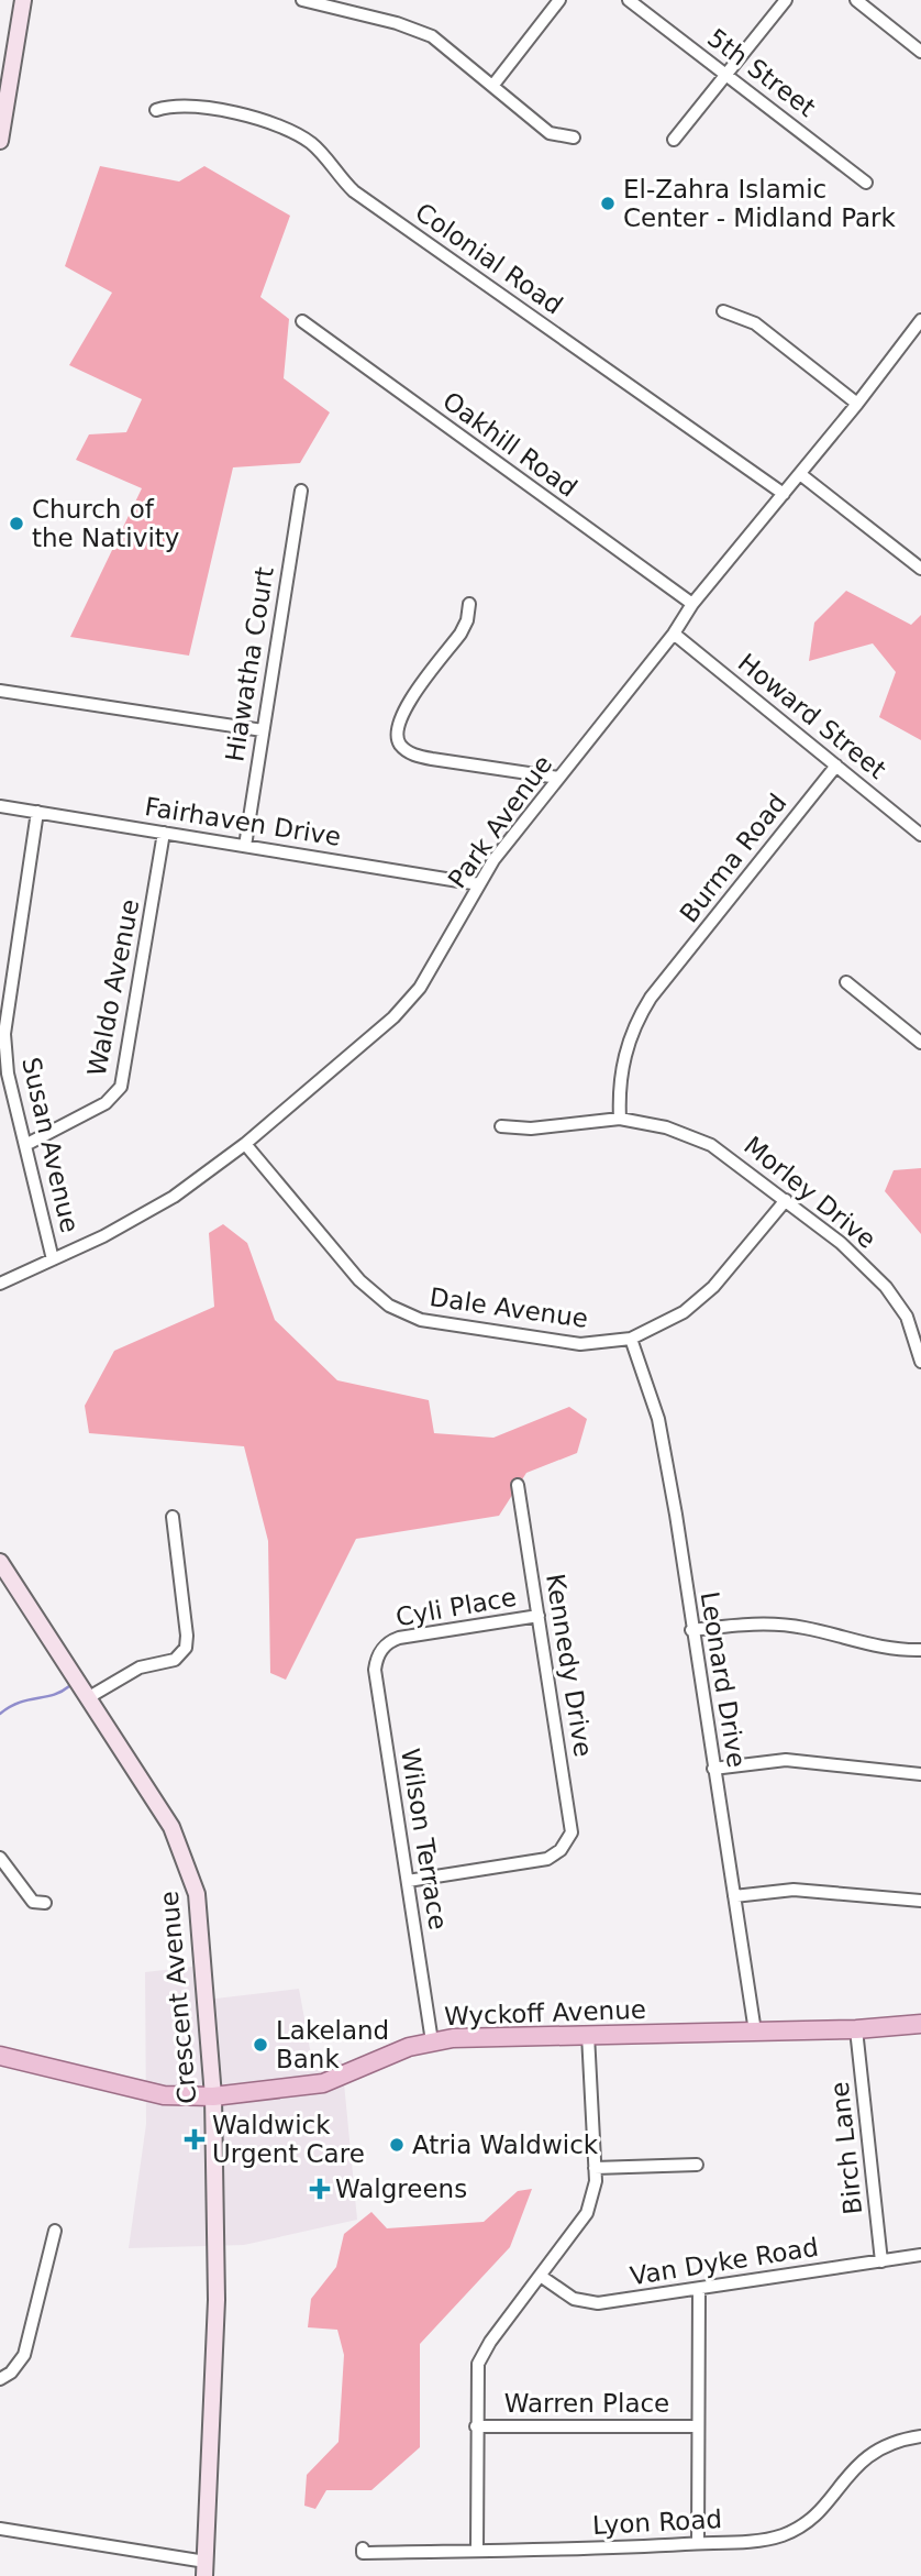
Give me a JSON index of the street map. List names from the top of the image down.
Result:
{
  "streets": {
    "main road": ["Crescent Avenue", "Wyckoff Avenue"],
    "street": [
      "5th Street",
      "Colonial Road",
      "Oakhill Road",
      "Hiawatha Court",
      "Howard Street",
      "Fairhaven Drive",
      "Park Avenue",
      "Burma Road",
      "Waldo Avenue",
      "Susan Avenue",
      "Morley Drive",
      "Dale Avenue",
      "Cyli Place",
      "Kennedy Drive",
      "Leonard Drive",
      "Wilson Terrace",
      "Birch Lane",
      "Van Dyke Road",
      "Warren Place",
      "Lyon Road"
    ]
  },
  "crossings": [
    ["Colonial Road", "Park Avenue"],
    ["Oakhill Road", "Park Avenue"],
    ["Hiawatha Court", "Fairhaven Drive"],
    ["Howard Street", "Park Avenue"],
    ["Howard Street", "Burma Road"],
    ["Fairhaven Drive", "Park Avenue"],
    ["Fairhaven Drive", "Waldo Avenue"],
    ["Fairhaven Drive", "Susan Avenue"],
    ["Park Avenue", "Susan Avenue"],
    ["Park Avenue", "Dale Avenue"],
    ["Burma Road", "Morley Drive"],
    ["Waldo Avenue", "Susan Avenue"],
    ["Morley Drive", "Dale Avenue"],
    ["Dale Avenue", "Leonard Drive"],
    ["Cyli Place", "Kennedy Drive"],
    ["Cyli Place", "Wilson Terrace"],
    ["Kennedy Drive", "Wilson Terrace"],
    ["Leonard Drive", "Wyckoff Avenue"],
    ["Wilson Terrace", "Wyckoff Avenue"],
    ["Crescent Avenue", "Wyckoff Avenue"],
    ["Wyckoff Avenue", "Birch Lane"],
    ["Birch Lane", "Van Dyke Road"]
  ],
  "places": {
    "other": [
      "El-Zahra Islamic Center - Midland Park",
      "Church of the Nativity",
      "Lakeland Bank",
      "Atria Waldwick"
    ],
    "health": ["Waldwick Urgent Care", "Walgreens"]
  }
}
